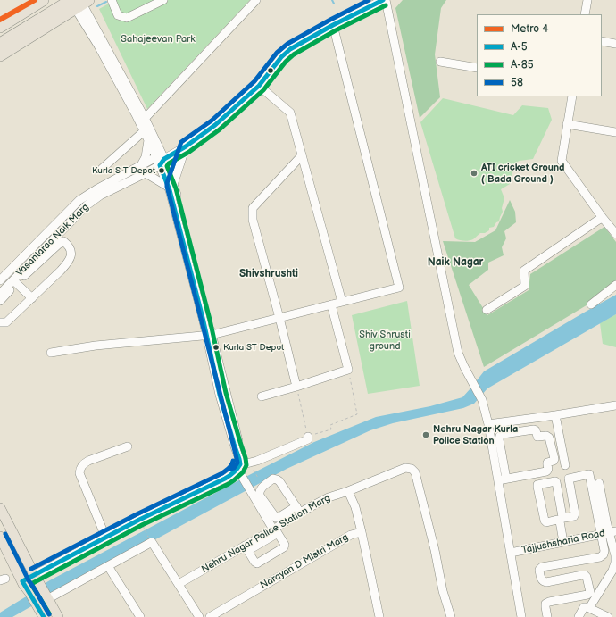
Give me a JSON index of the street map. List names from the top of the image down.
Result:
{
  "streets": {
    "street": [
      "Vasantarao Naik Marg",
      "Nehru Nagar Police Station Marg",
      "Tajjushsharia Road",
      "Narayan D Mistri Marg"
    ]
  },
  "districts": ["Naik Nagar", "Shivshrushti"],
  "parks": ["Sahajeevan Park", "Shiv Shrusti ground"],
  "places": [
    "Kurla S T Depot",
    "ATI cricket Ground ( Bada Ground )",
    "Kurla ST Depot",
    "Nehru Nagar Kurla Police Station"
  ],
  "lines": [
    "metro line 4",
    "transit line A-5",
    "transit line 58",
    "transit line A-85"
  ],
  "legend": [
    "Metro 4",
    "A-5",
    "A-85",
    "58"
  ]
}
